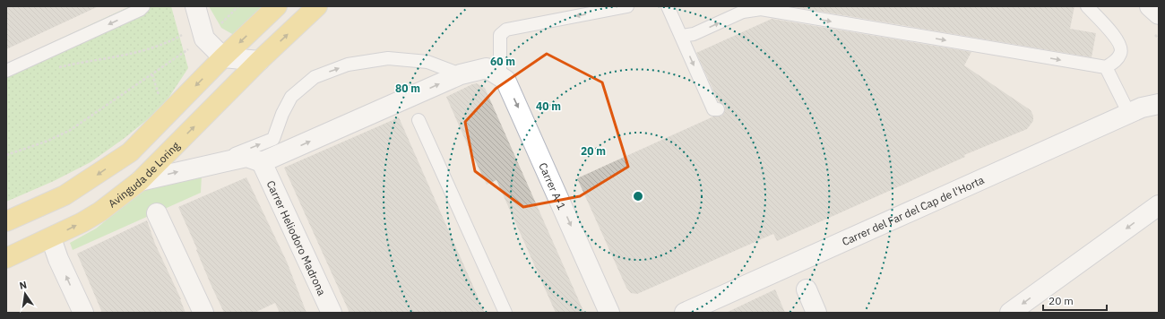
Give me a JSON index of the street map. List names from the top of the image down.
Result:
{
  "streets": {
    "main road": ["Avinguda de Loring"],
    "street": ["Carrer A-1", "Carrer del Far del Cap de l'Horta", "Carrer Heliodoro Madrona"]
  },
  "one_way": ["Carrer A-1"],
  "scale_bar": "20 m",
  "north": "top",
  "rings": [
    "60 m",
    "80 m",
    "40 m",
    "20 m"
  ]
}
